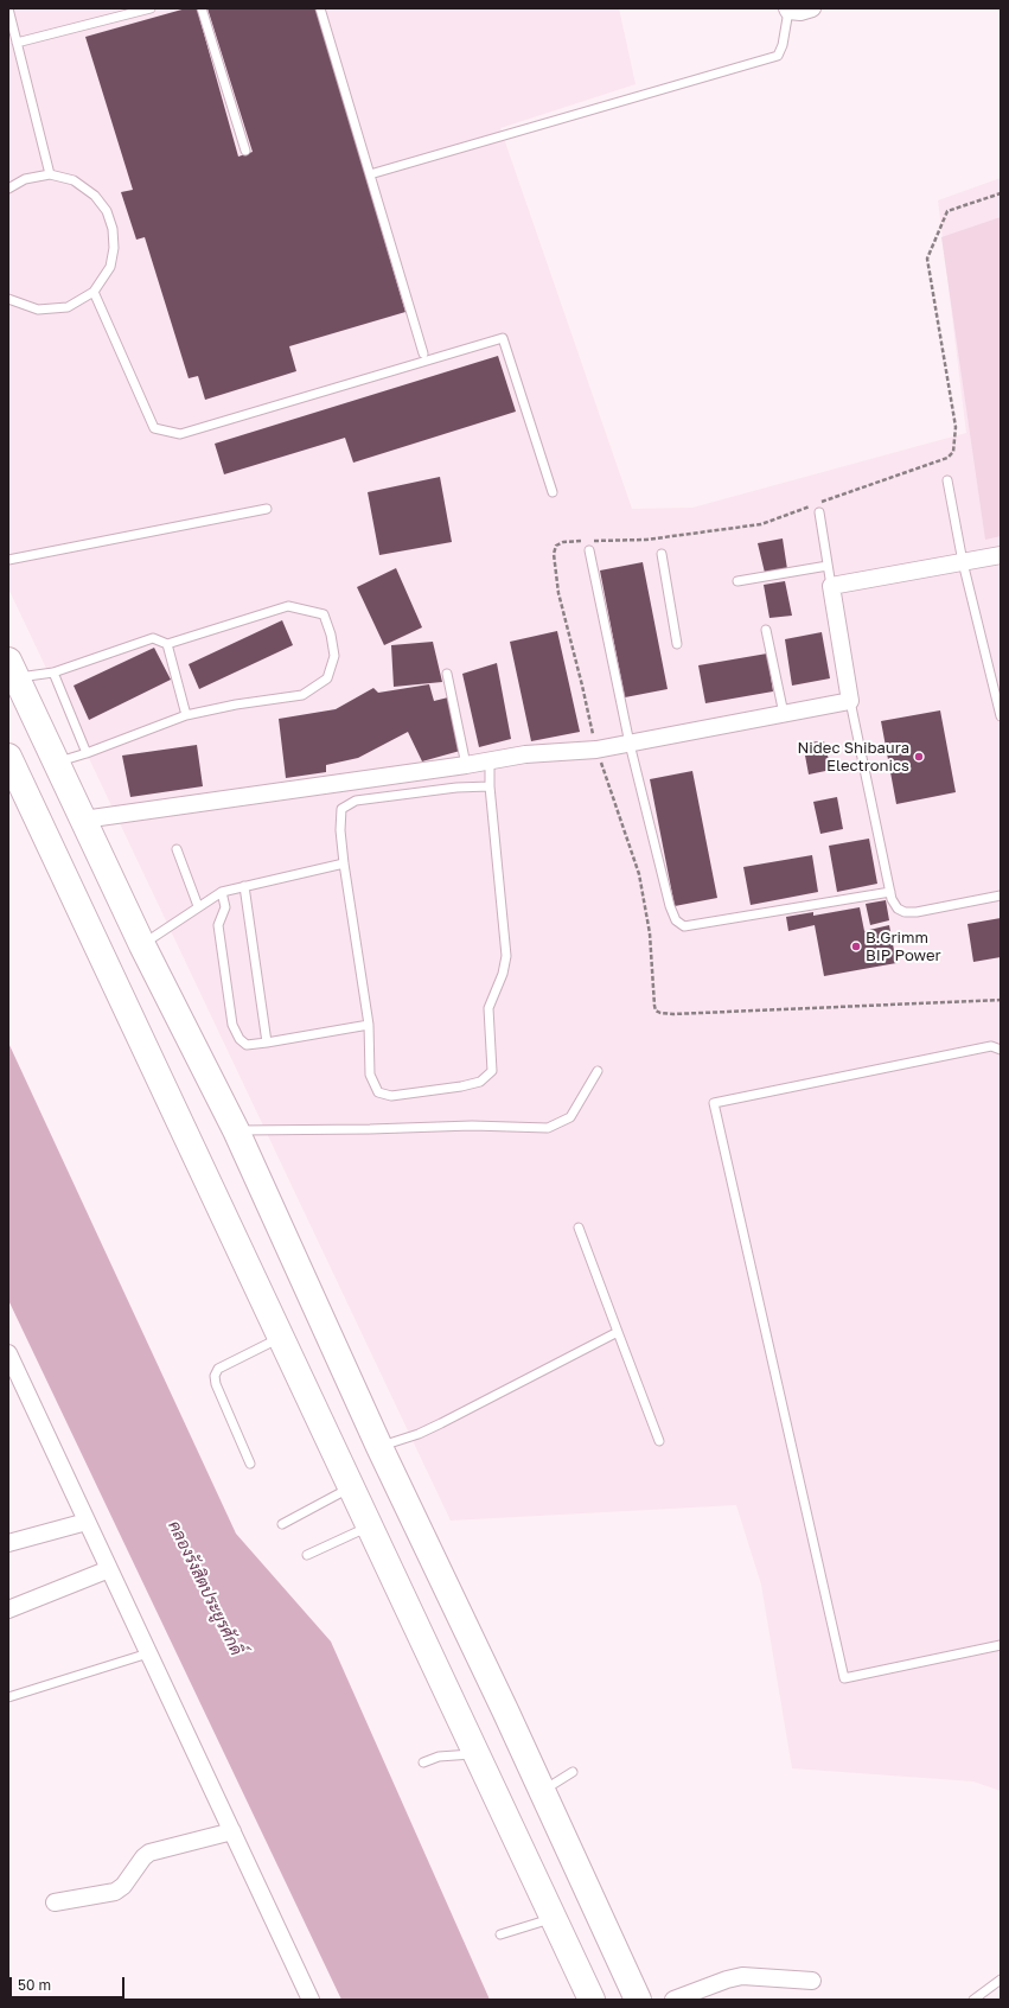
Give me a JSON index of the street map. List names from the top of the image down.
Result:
{
  "water": ["คลองรังสิตประยูรศักดิ์"],
  "places": ["Nidec Shibaura Electronics", "B.Grimm BIP Power"],
  "scale_bar": "50 m"
}
